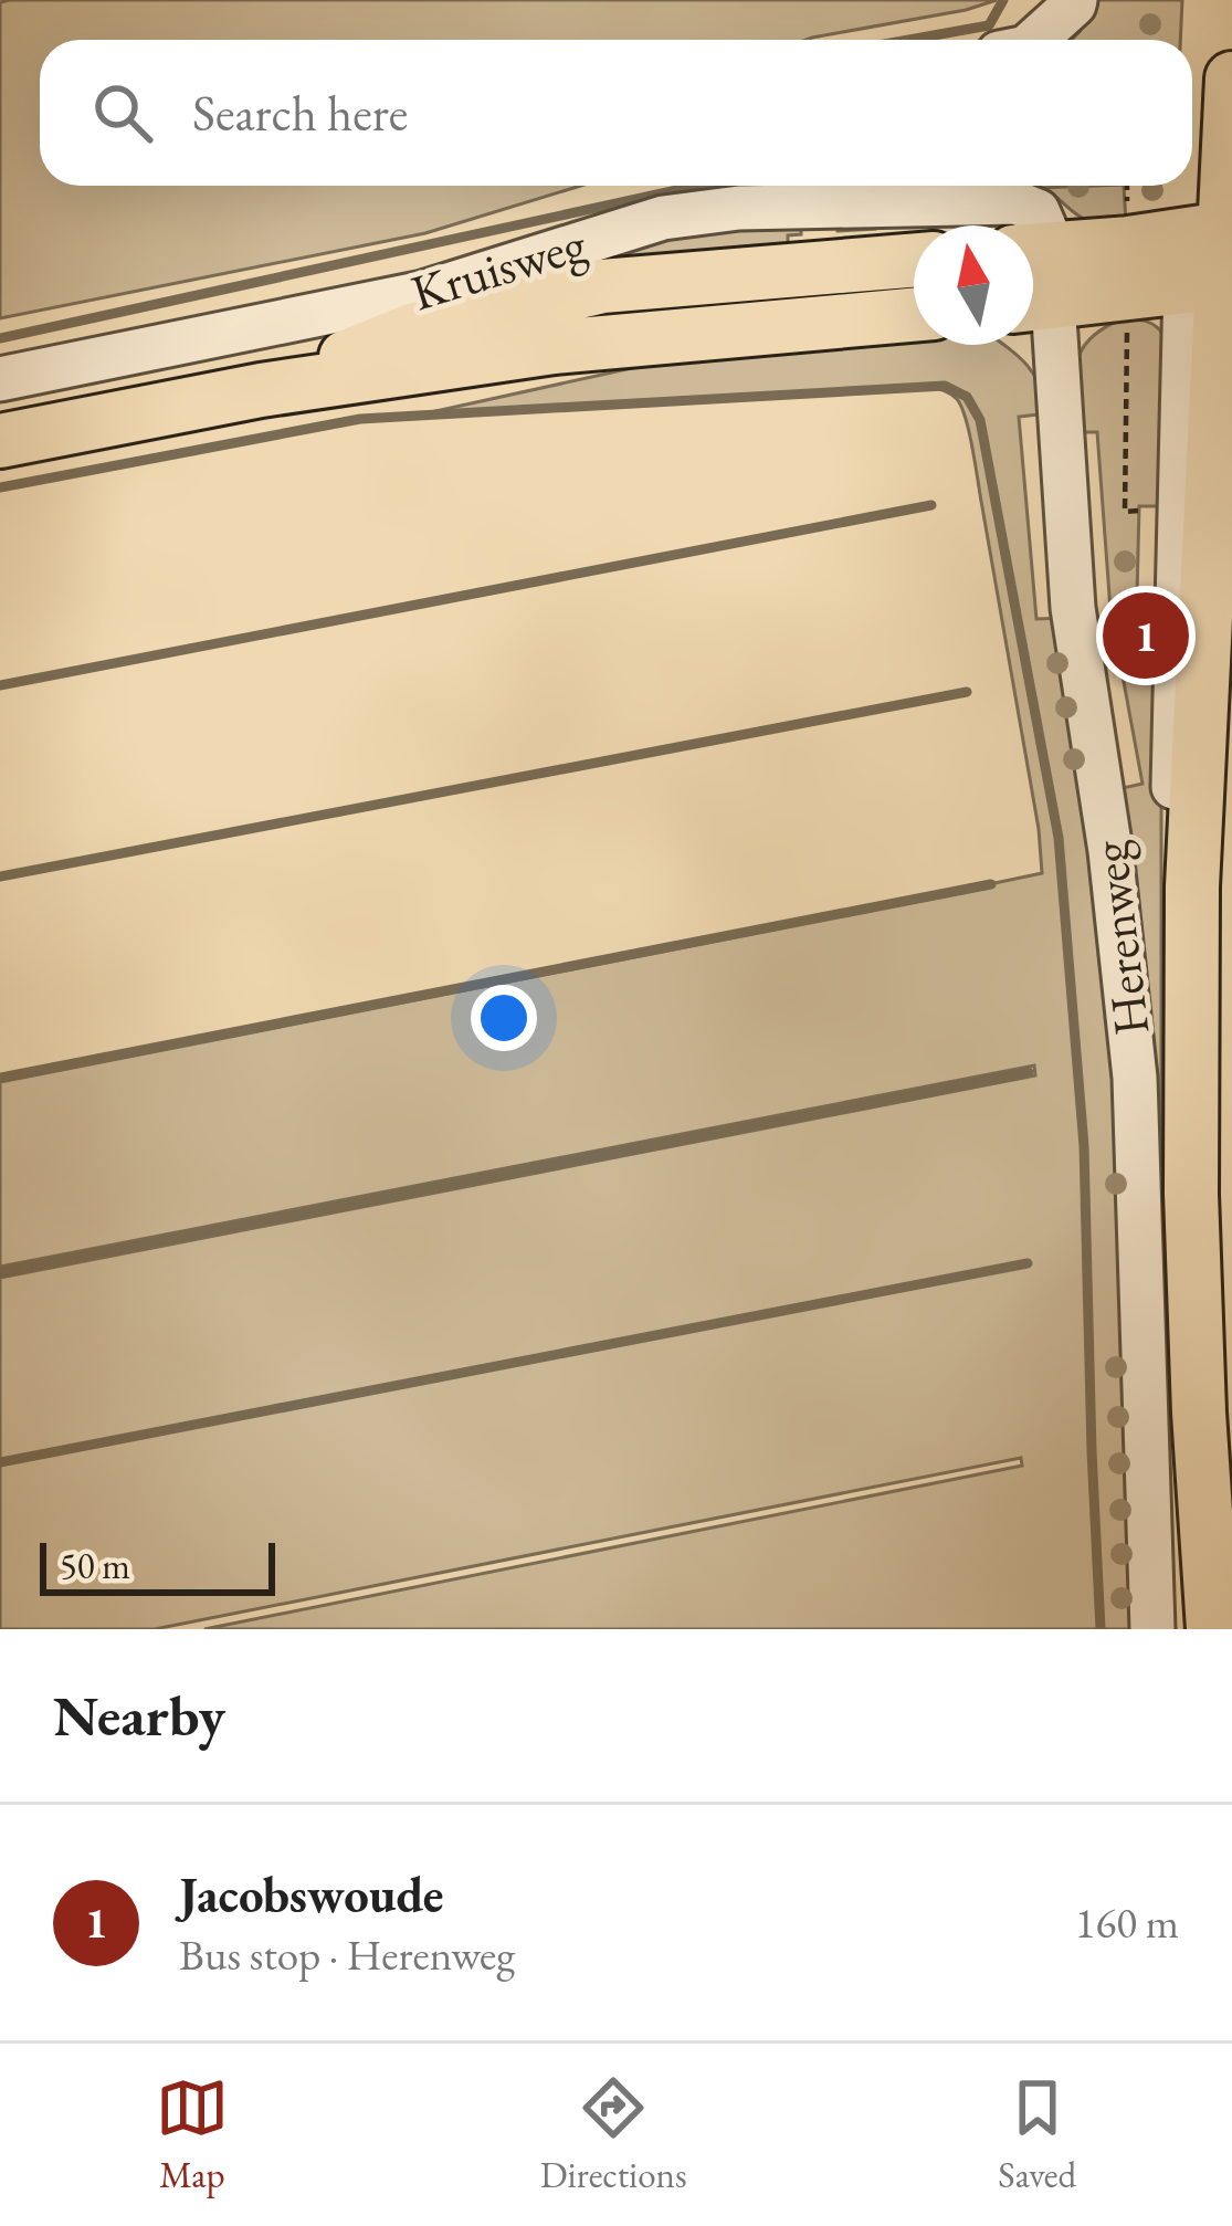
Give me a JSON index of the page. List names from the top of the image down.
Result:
{
  "streets": {
    "main road": ["Kruisweg", "Herenweg"]
  },
  "scale_bar": "50 m",
  "north": "top",
  "page": {
    "search": "Search here",
    "pins": "1",
    "scale": "50 m",
    "heading": "Nearby",
    "list": [
      {
        "mark": "1",
        "name": "Jacobswoude",
        "note": "Bus stop · Herenweg",
        "value": "160 m"
      }
    ],
    "nav": ["Map", "Directions", "Saved"]
  }
}
